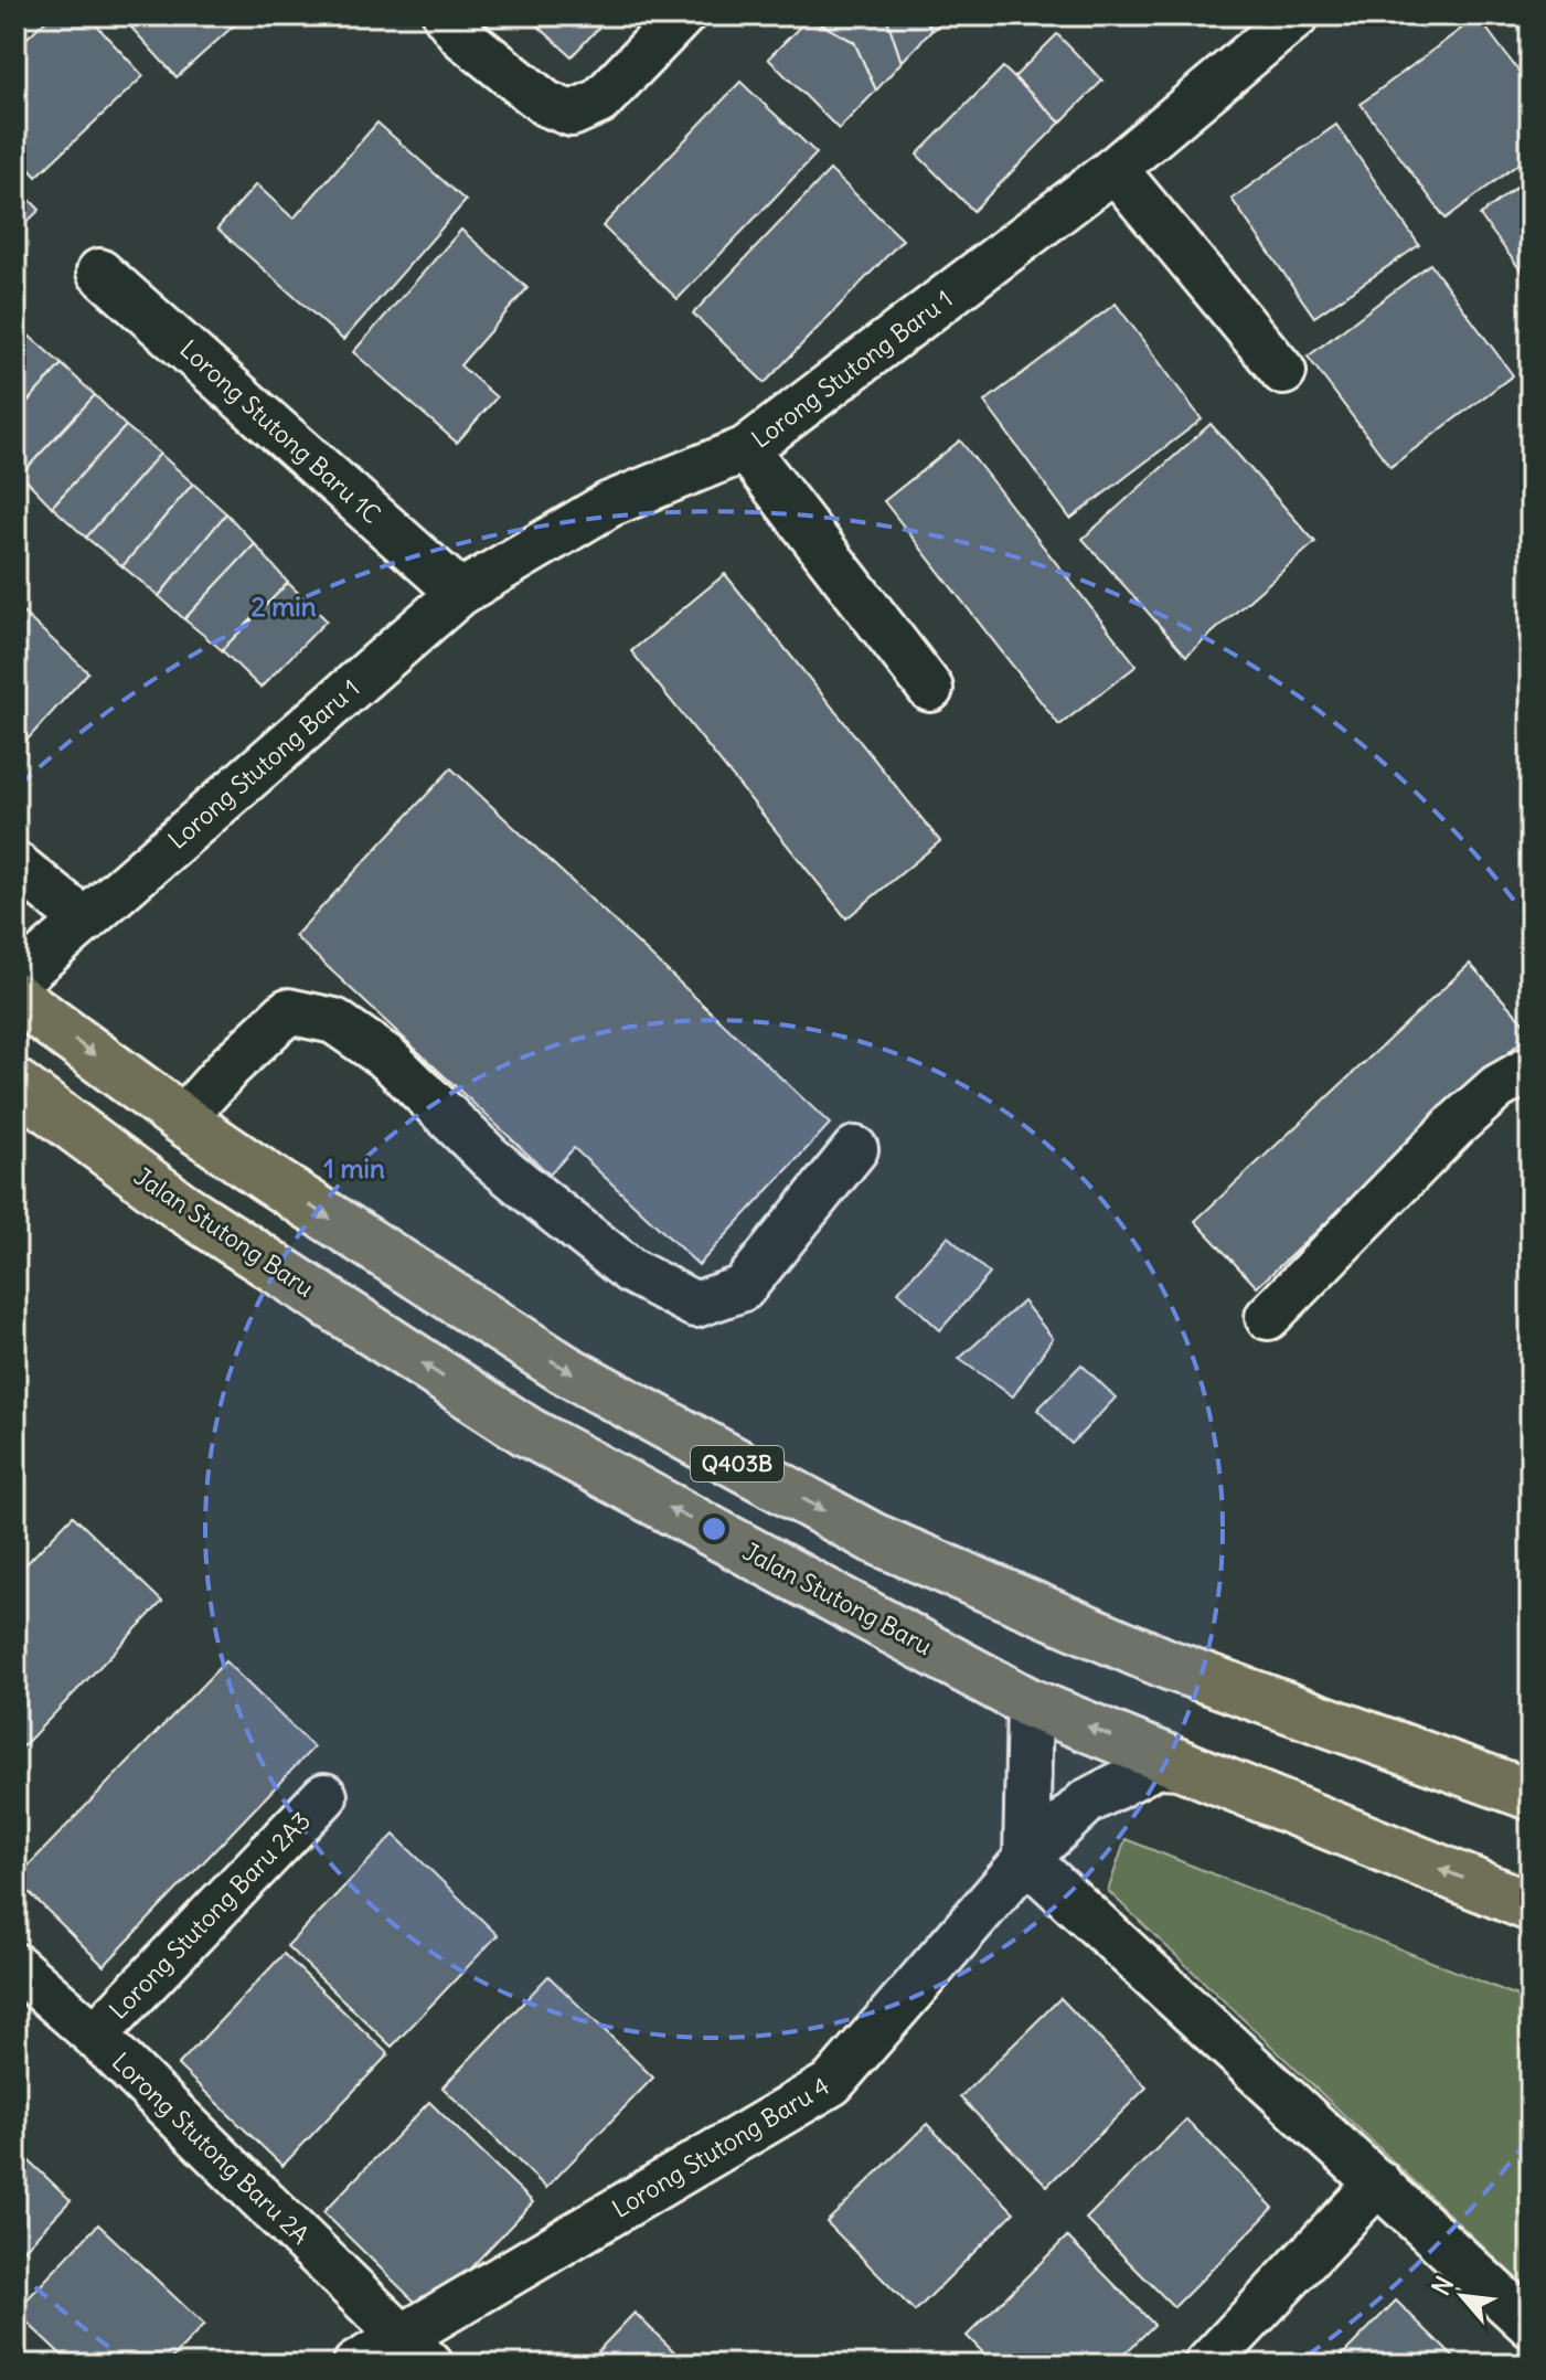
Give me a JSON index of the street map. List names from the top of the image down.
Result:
{
  "streets": {
    "main road": ["Jalan Stutong Baru", "Q403B"],
    "street": [
      "Lorong Stutong Baru 1",
      "Lorong Stutong Baru 1C",
      "Lorong Stutong Baru 2A3",
      "Lorong Stutong Baru 4",
      "Lorong Stutong Baru 2A"
    ]
  },
  "crossings": [
    ["Lorong Stutong Baru 1", "Lorong Stutong Baru 1C"],
    ["Jalan Stutong Baru", "Lorong Stutong Baru 4"],
    ["Lorong Stutong Baru 2A3", "Lorong Stutong Baru 2A"],
    ["Lorong Stutong Baru 4", "Lorong Stutong Baru 2A"]
  ],
  "north": "top left",
  "rings": ["2 min", "1 min"]
}
